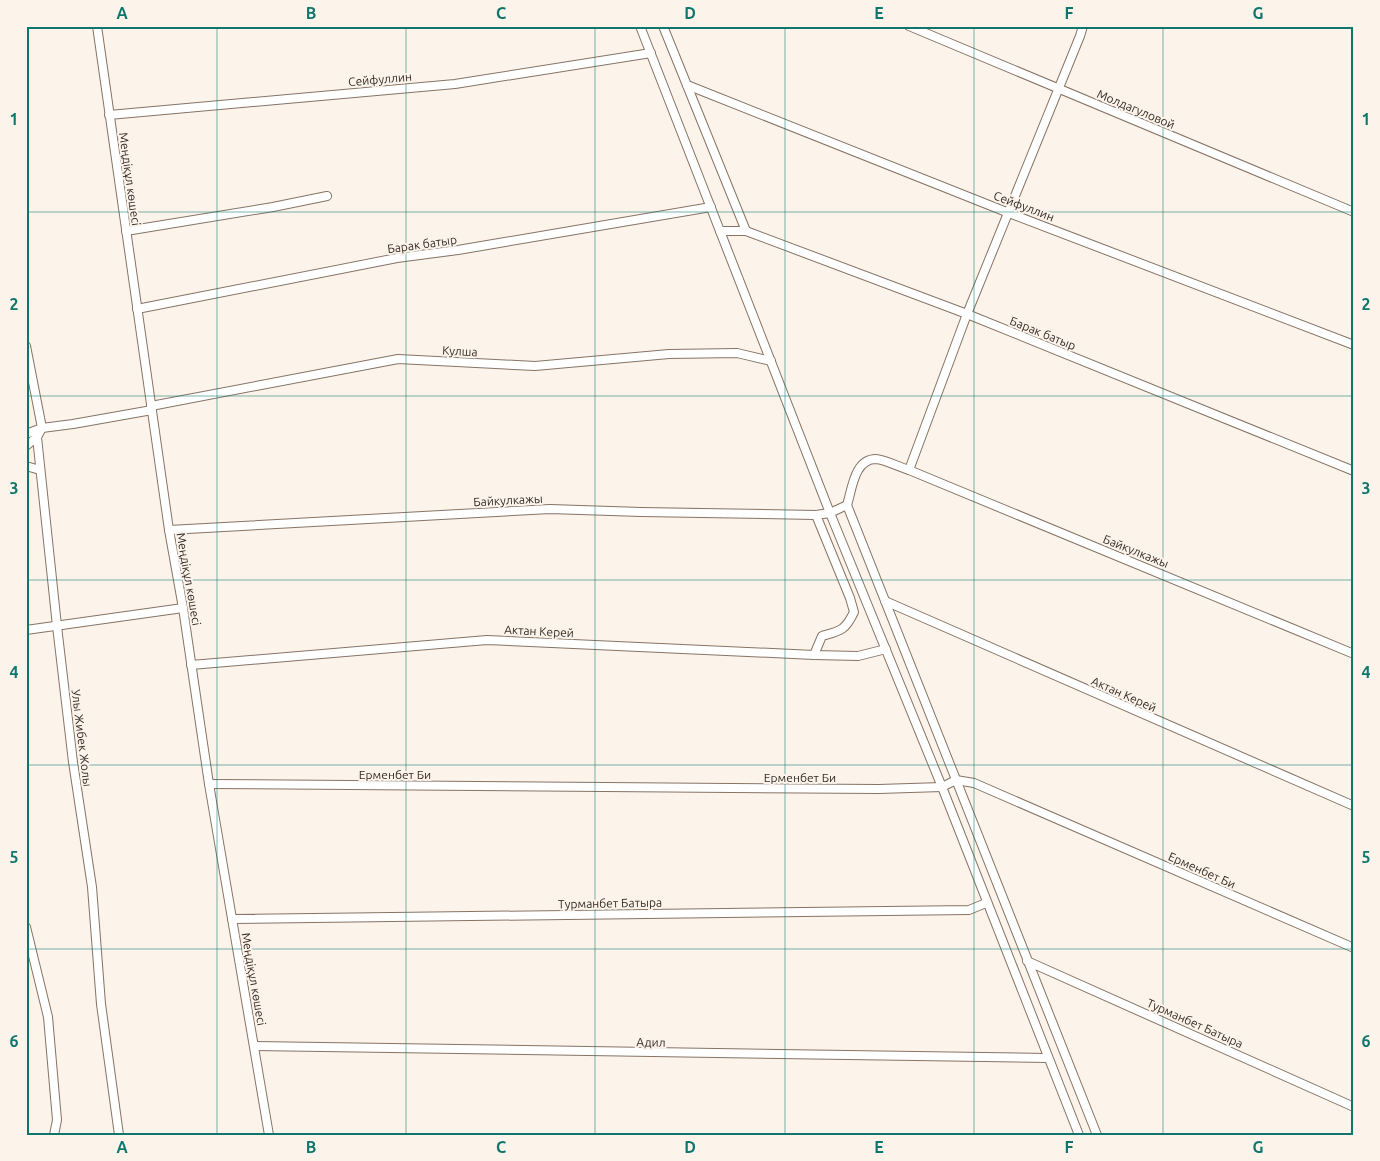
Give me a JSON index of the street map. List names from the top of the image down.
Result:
{
  "streets": {
    "street": [
      "Сейфуллин",
      "Молдагуловой",
      "Меңдіқұл көшесі",
      "Барак батыр",
      "Кулша",
      "Байкулкажы",
      "Актан Керей",
      "Улы Жибек Жолы",
      "Ерменбет Би",
      "Турманбет Батыра",
      "Адил"
    ]
  },
  "crossings": [
    ["Сейфуллин", "Меңдіқұл көшесі"],
    ["Меңдіқұл көшесі", "Барак батыр"],
    ["Меңдіқұл көшесі", "Кулша"],
    ["Меңдіқұл көшесі", "Байкулкажы"],
    ["Меңдіқұл көшесі", "Актан Керей"],
    ["Меңдіқұл көшесі", "Ерменбет Би"],
    ["Меңдіқұл көшесі", "Турманбет Батыра"],
    ["Меңдіқұл көшесі", "Адил"]
  ],
  "grid": {
    "columns": [
      "A",
      "B",
      "C",
      "D",
      "E",
      "F",
      "G"
    ],
    "rows": [
      "1",
      "2",
      "3",
      "4",
      "5",
      "6"
    ]
  }
}
